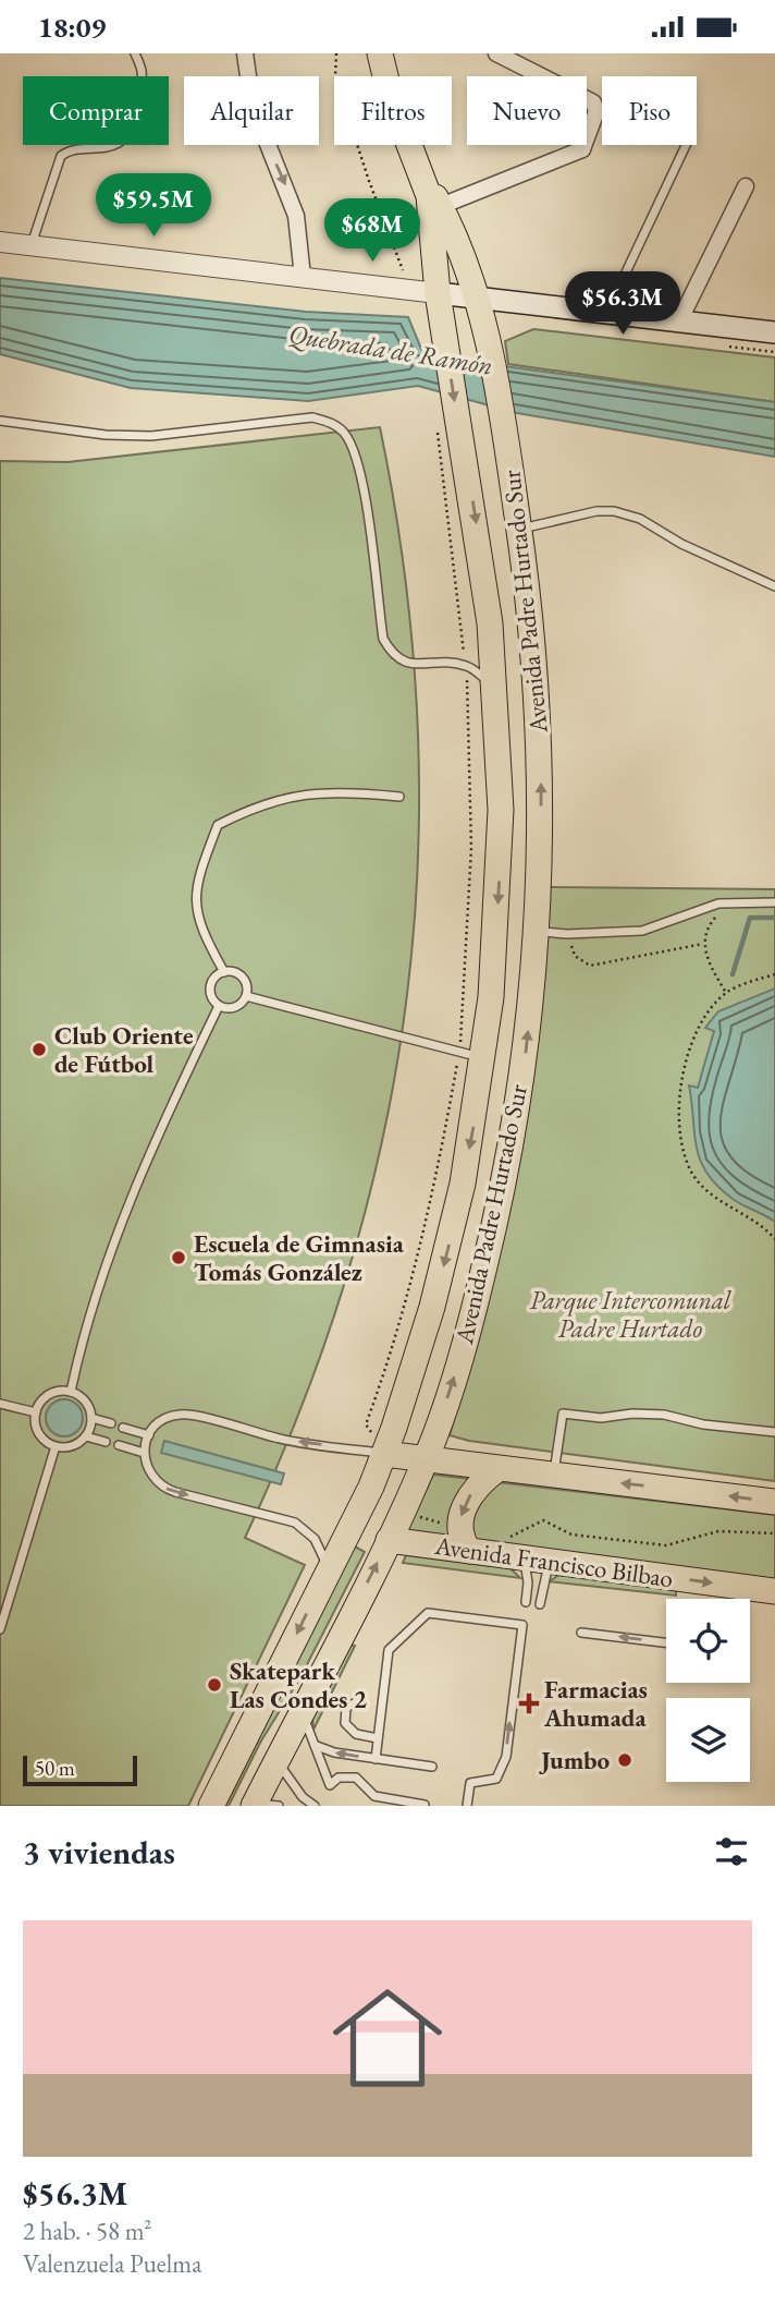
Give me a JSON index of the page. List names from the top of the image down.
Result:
{
  "streets": {
    "main road": ["Avenida Padre Hurtado Sur", "Avenida Francisco Bilbao"]
  },
  "crossings": [
    ["Avenida Padre Hurtado Sur", "Avenida Francisco Bilbao"]
  ],
  "water": ["Quebrada de Ramón"],
  "parks": ["Parque Intercomunal Padre Hurtado"],
  "places": {
    "other": [
      "Club Oriente de Fútbol",
      "Escuela de Gimnasia Tomás González",
      "Skatepark Las Condes 2",
      "Jumbo"
    ],
    "health": ["Farmacias Ahumada"]
  },
  "scale_bar": "50 m",
  "page": {
    "status": "18:09",
    "chip": [
      "Comprar",
      "Alquilar",
      "Filtros",
      "Nuevo",
      "Piso"
    ],
    "price": ["$59.5M", "$68M", "$56.3M"],
    "scale": "50 m",
    "heading": "3 viviendas",
    "list": [
      {
        "name": "$56.3M",
        "note": "2 hab. · 58 m² · Valenzuela Puelma"
      }
    ]
  }
}
